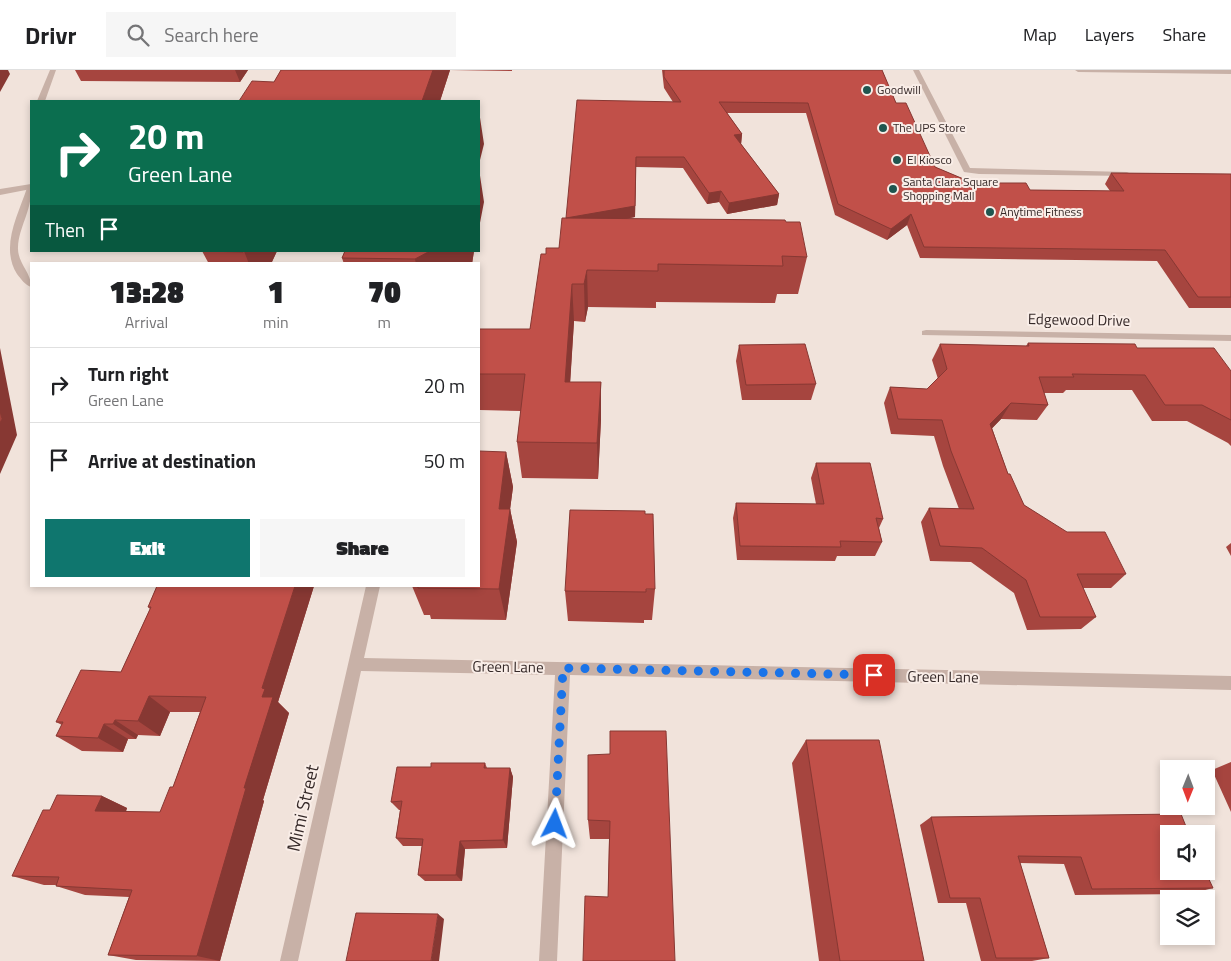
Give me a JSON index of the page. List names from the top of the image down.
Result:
{
  "streets": {
    "street": ["Edgewood Drive", "Green Lane", "Mimi Street"]
  },
  "crossings": [
    ["Green Lane", "Mimi Street"]
  ],
  "places": [
    "Goodwill",
    "The UPS Store",
    "El Kiosco",
    "Santa Clara Square Shopping Mall",
    "Anytime Fitness"
  ],
  "north": "bottom",
  "page": {
    "header": "Drivr",
    "search": "Search here",
    "nav": ["Map", "Layers", "Share"],
    "turn": ["20 m", "Green Lane"],
    "then": "Then",
    "eta": [
      "13:28",
      "Arrival",
      "1",
      "min",
      "70",
      "m"
    ],
    "list": [
      {
        "name": "Turn right",
        "note": "Green Lane",
        "value": "20 m"
      },
      {
        "name": "Arrive at destination",
        "value": "50 m"
      }
    ],
    "buttons": ["Exit", "Share"]
  }
}
